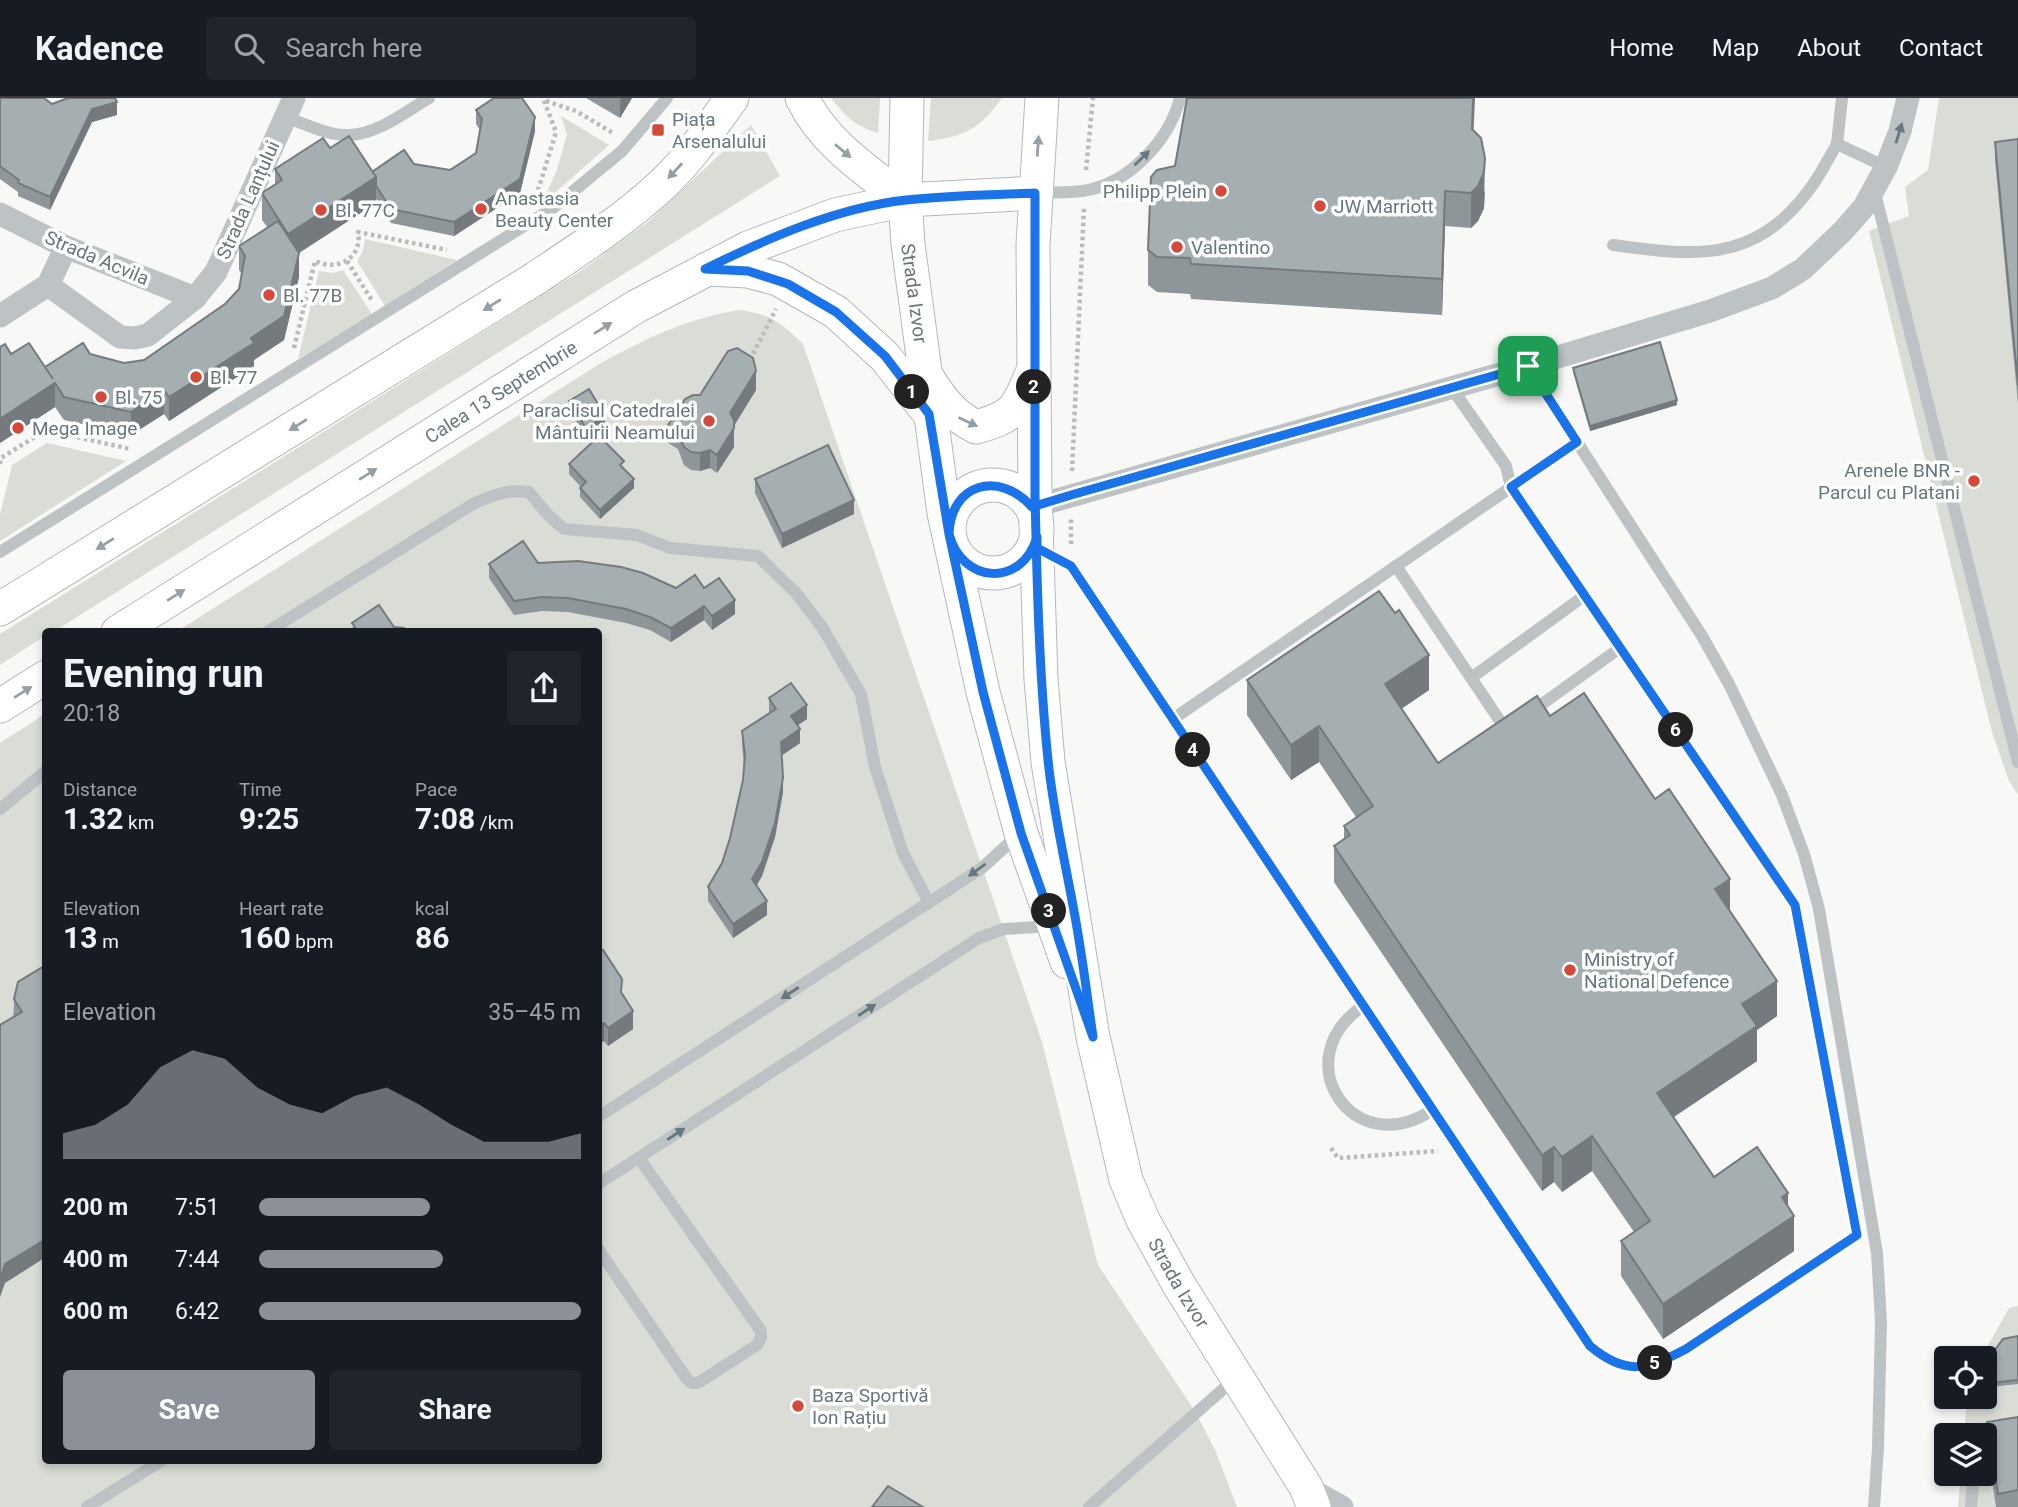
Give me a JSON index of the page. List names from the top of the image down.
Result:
{
  "streets": {
    "main road": ["Strada Izvor", "Calea 13 Septembrie"],
    "street": ["Strada Lanțului", "Strada Acvila"]
  },
  "crossings": [
    ["Strada Lanțului", "Strada Acvila"],
    ["Strada Izvor", "Calea 13 Septembrie"]
  ],
  "places": {
    "transit": ["Piața Arsenalului"],
    "other": [
      "Philipp Plein",
      "JW Marriott",
      "Anastasia Beauty Center",
      "Bl. 77C",
      "Valentino",
      "Bl. 77B",
      "Bl. 77",
      "Bl. 75",
      "Paraclisul Catedralei Mântuirii Neamului",
      "Mega Image",
      "Arenele BNR - Parcul cu Platani",
      "Ministry of National Defence",
      "Baza Sportivă Ion Rațiu"
    ]
  },
  "page": {
    "header": "Kadence",
    "search": "Search here",
    "nav": [
      "Home",
      "Map",
      "About",
      "Contact"
    ],
    "pins": [
      "2",
      "1",
      "6",
      "4",
      "3",
      "5"
    ],
    "heading": ["Evening run", "20:18"],
    "stats": [
      ["Distance", "1.32 km"],
      ["Time", "9:25"],
      ["Pace", "7:08 /km"],
      ["Elevation", "13 m"],
      ["Heart rate", "160 bpm"],
      ["kcal", "86"]
    ],
    "chart": ["Elevation", "35–45 m"],
    "list": [
      {
        "name": "200 m",
        "note": "7:51"
      },
      {
        "name": "400 m",
        "note": "7:44"
      },
      {
        "name": "600 m",
        "note": "6:42"
      }
    ],
    "buttons": ["Save", "Share"]
  }
}
